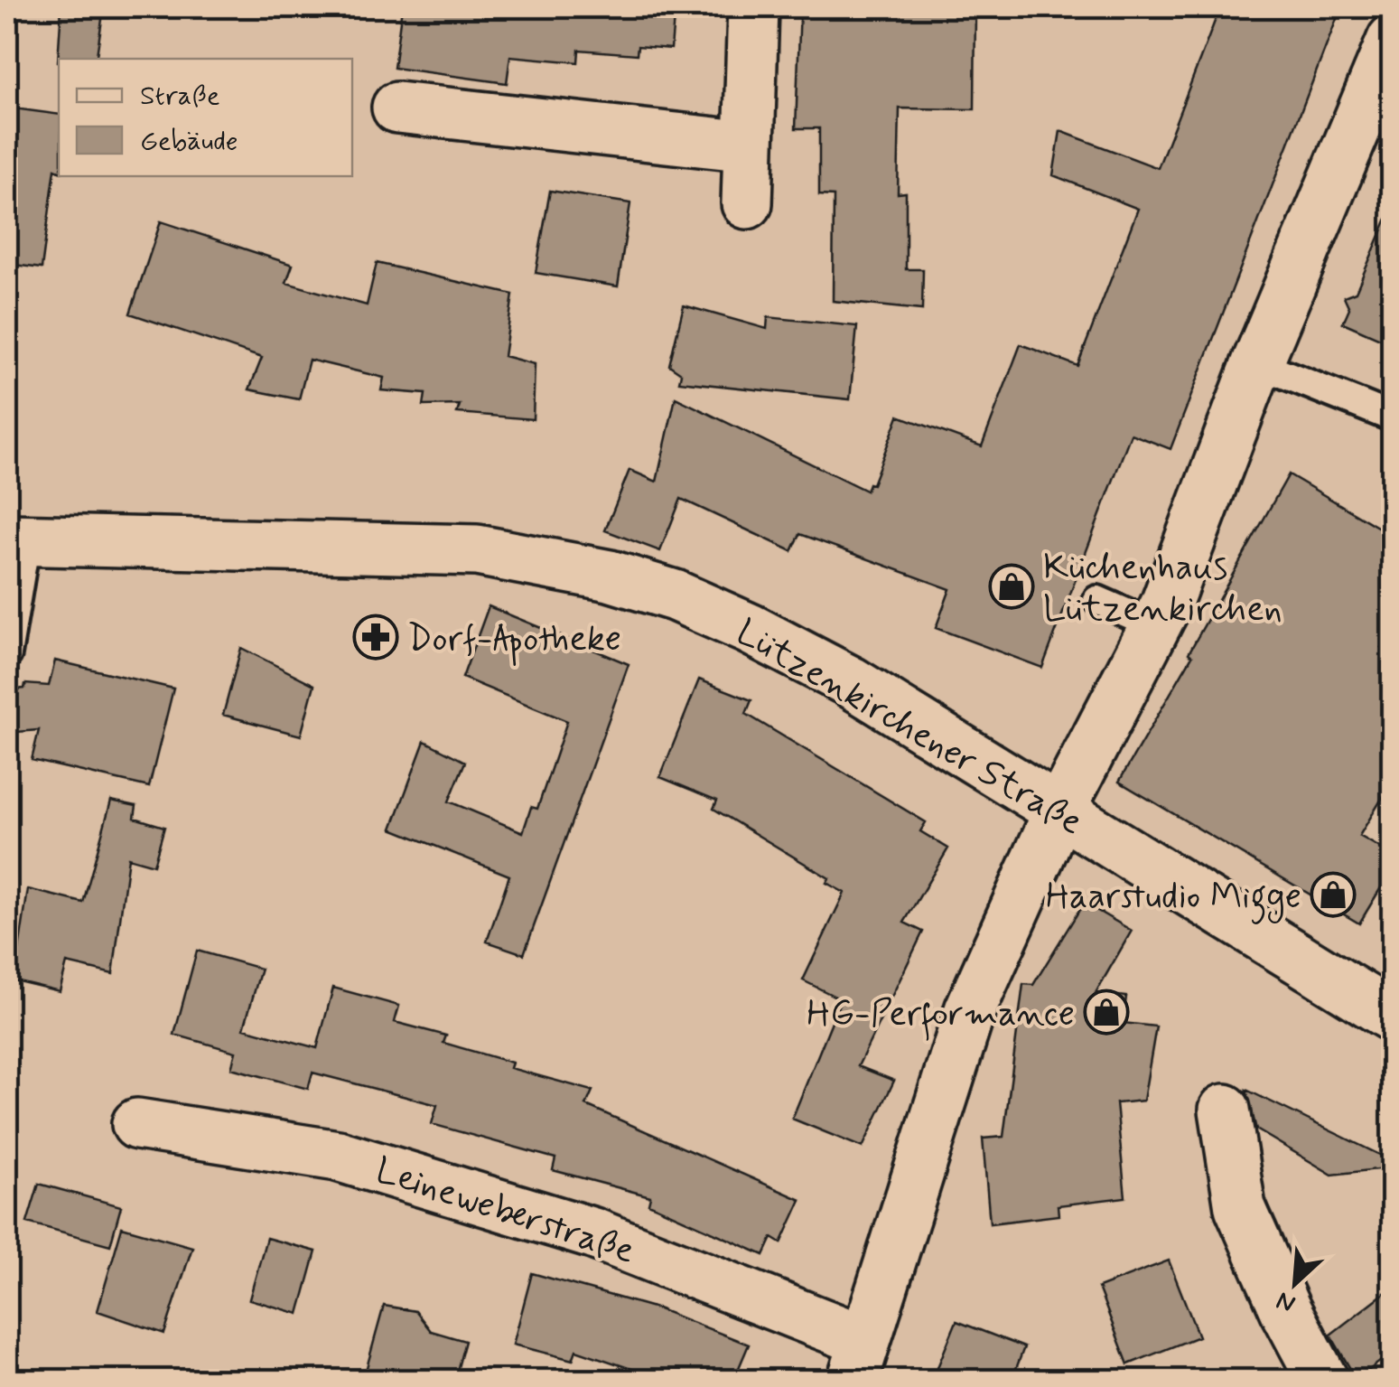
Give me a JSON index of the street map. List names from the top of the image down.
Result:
{
  "streets": {
    "street": ["Lützenkirchener Straße", "Leineweberstraße"]
  },
  "crossings": [
    ["Lützenkirchener Straße", "Leineweberstraße"]
  ],
  "places": {
    "shop": ["Küchenhaus Lützenkirchen", "Haarstudio Migge", "HG-Performance"],
    "pharmacy": ["Dorf-Apotheke"]
  },
  "legend": ["Straße", "Gebäude"],
  "north": "bottom left"
}
